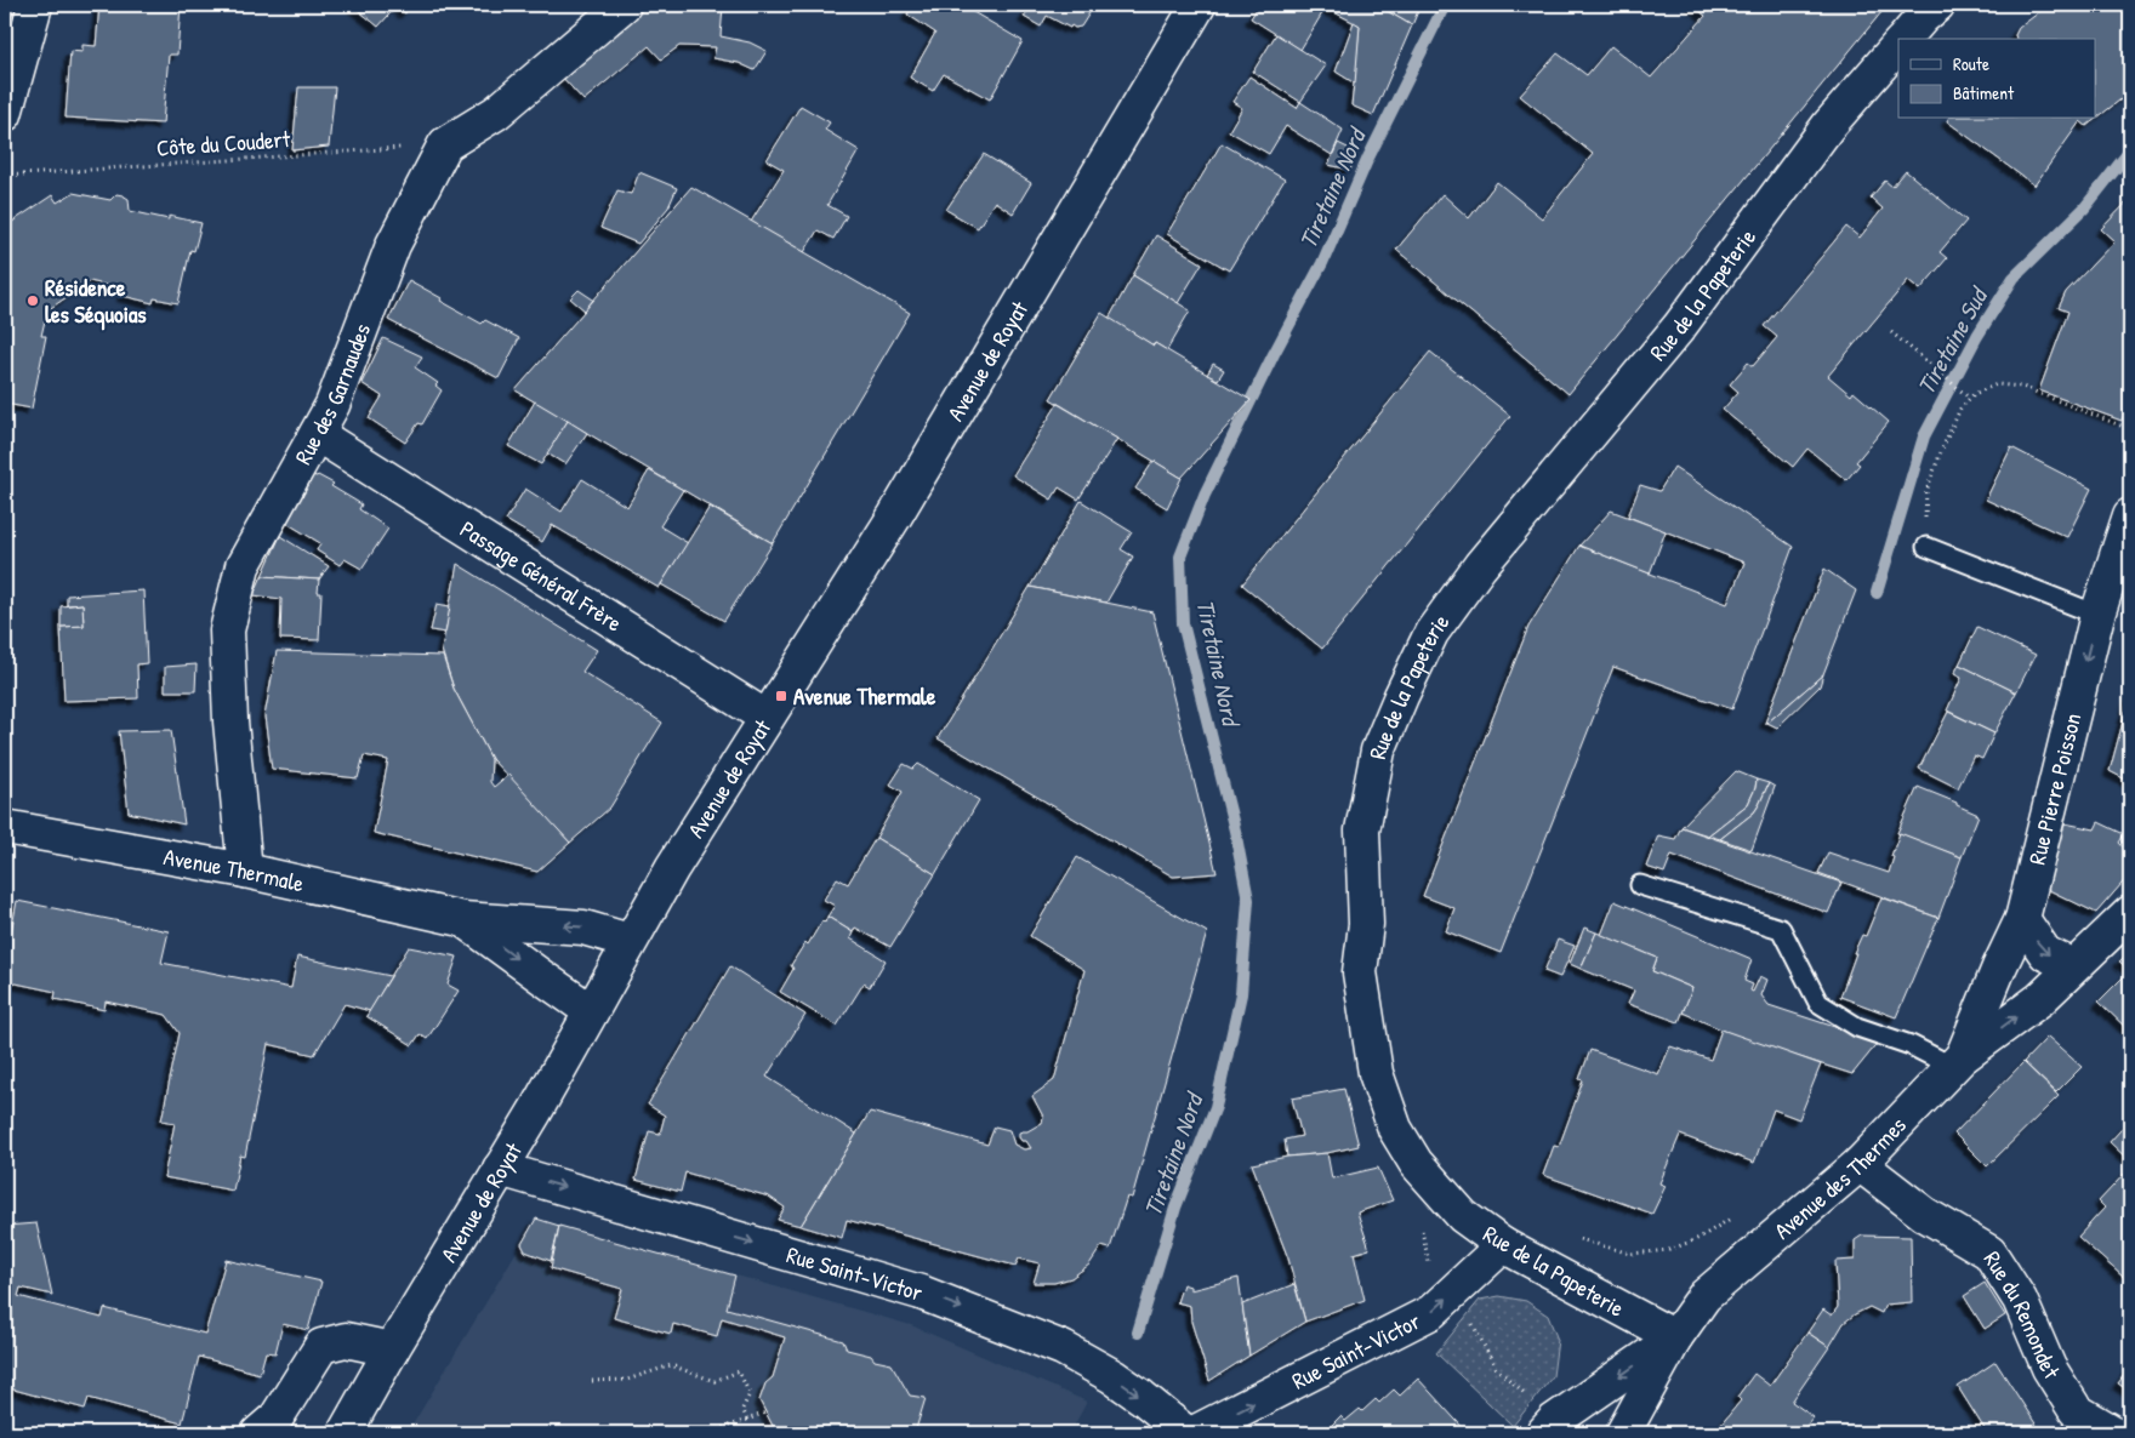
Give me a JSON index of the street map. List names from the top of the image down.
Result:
{
  "streets": {
    "street": [
      "Rue de la Papeterie",
      "Avenue de Royat",
      "Rue des Garnaudes",
      "Passage Général Frère",
      "Rue Pierre Poisson",
      "Avenue Thermale",
      "Avenue des Thermes",
      "Rue Saint-Victor",
      "Rue du Remondet"
    ],
    "path": ["Côte du Coudert"]
  },
  "crossings": [
    ["Côte du Coudert", "Rue des Garnaudes"],
    ["Rue de la Papeterie", "Avenue des Thermes"],
    ["Rue de la Papeterie", "Rue Saint-Victor"],
    ["Avenue de Royat", "Passage Général Frère"],
    ["Avenue de Royat", "Avenue Thermale"],
    ["Avenue de Royat", "Rue Saint-Victor"],
    ["Rue des Garnaudes", "Passage Général Frère"],
    ["Rue des Garnaudes", "Avenue Thermale"],
    ["Rue Pierre Poisson", "Avenue des Thermes"],
    ["Avenue des Thermes", "Rue du Remondet"]
  ],
  "one_way": ["Rue Pierre Poisson", "Rue Saint-Victor"],
  "water": ["Tiretaine Nord", "Tiretaine Sud"],
  "places": {
    "other": ["Résidence les Séquoias"],
    "transit": ["Avenue Thermale"]
  },
  "legend": ["Route", "Bâtiment"]
}
